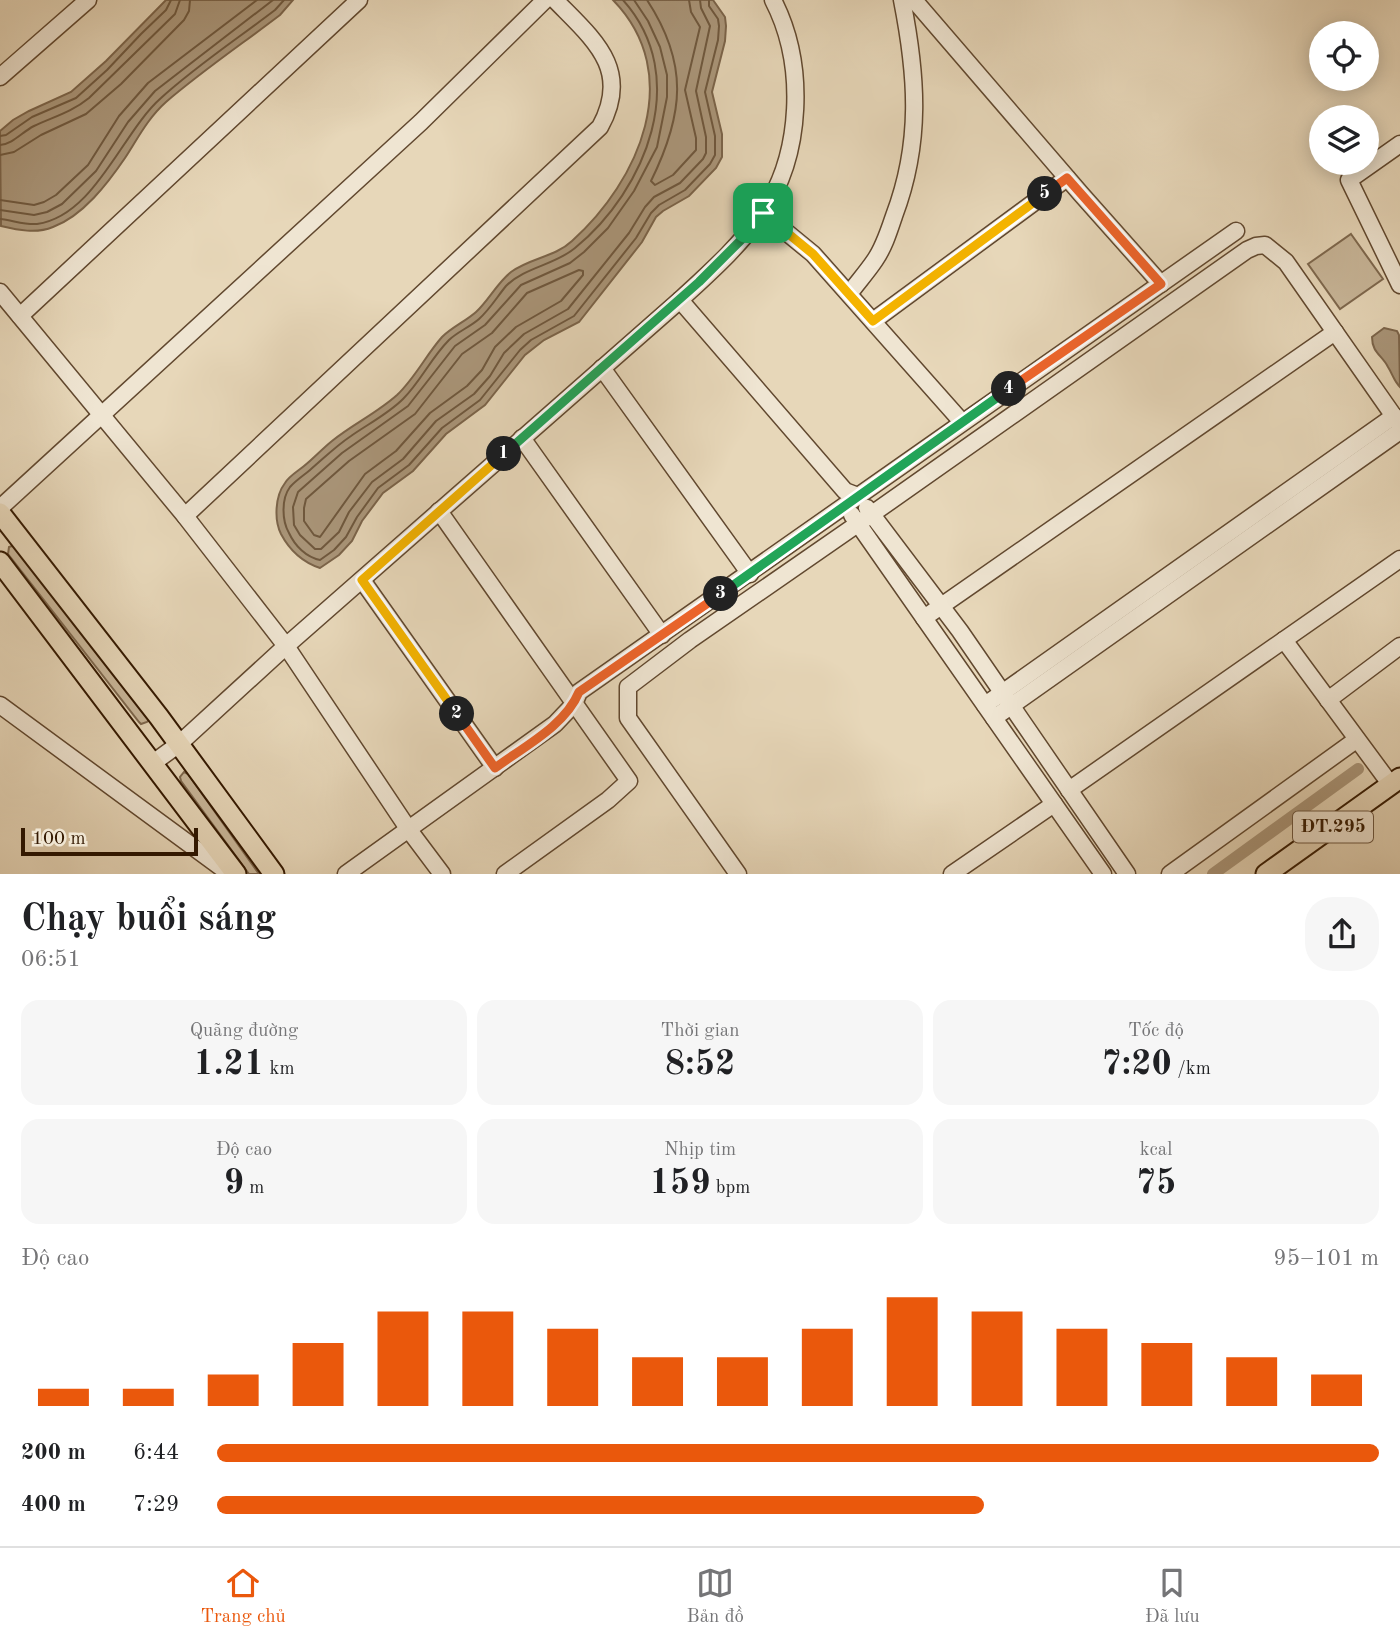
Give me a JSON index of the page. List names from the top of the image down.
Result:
{
  "streets": {
    "main road": ["ĐT.295"]
  },
  "scale_bar": "100 m",
  "page": {
    "pins": [
      "5",
      "4",
      "1",
      "3",
      "2"
    ],
    "scale": "100 m",
    "heading": ["Chạy buổi sáng", "06:51"],
    "stats": [
      ["Quãng đường", "1.21 km"],
      ["Thời gian", "8:52"],
      ["Tốc độ", "7:20 /km"],
      ["Độ cao", "9 m"],
      ["Nhịp tim", "159 bpm"],
      ["kcal", "75"]
    ],
    "chart": ["Độ cao", "95–101 m"],
    "list": [
      {
        "name": "200 m",
        "note": "6:44"
      },
      {
        "name": "400 m",
        "note": "7:29"
      }
    ],
    "tabs": ["Trang chủ", "Bản đồ", "Đã lưu"]
  }
}
